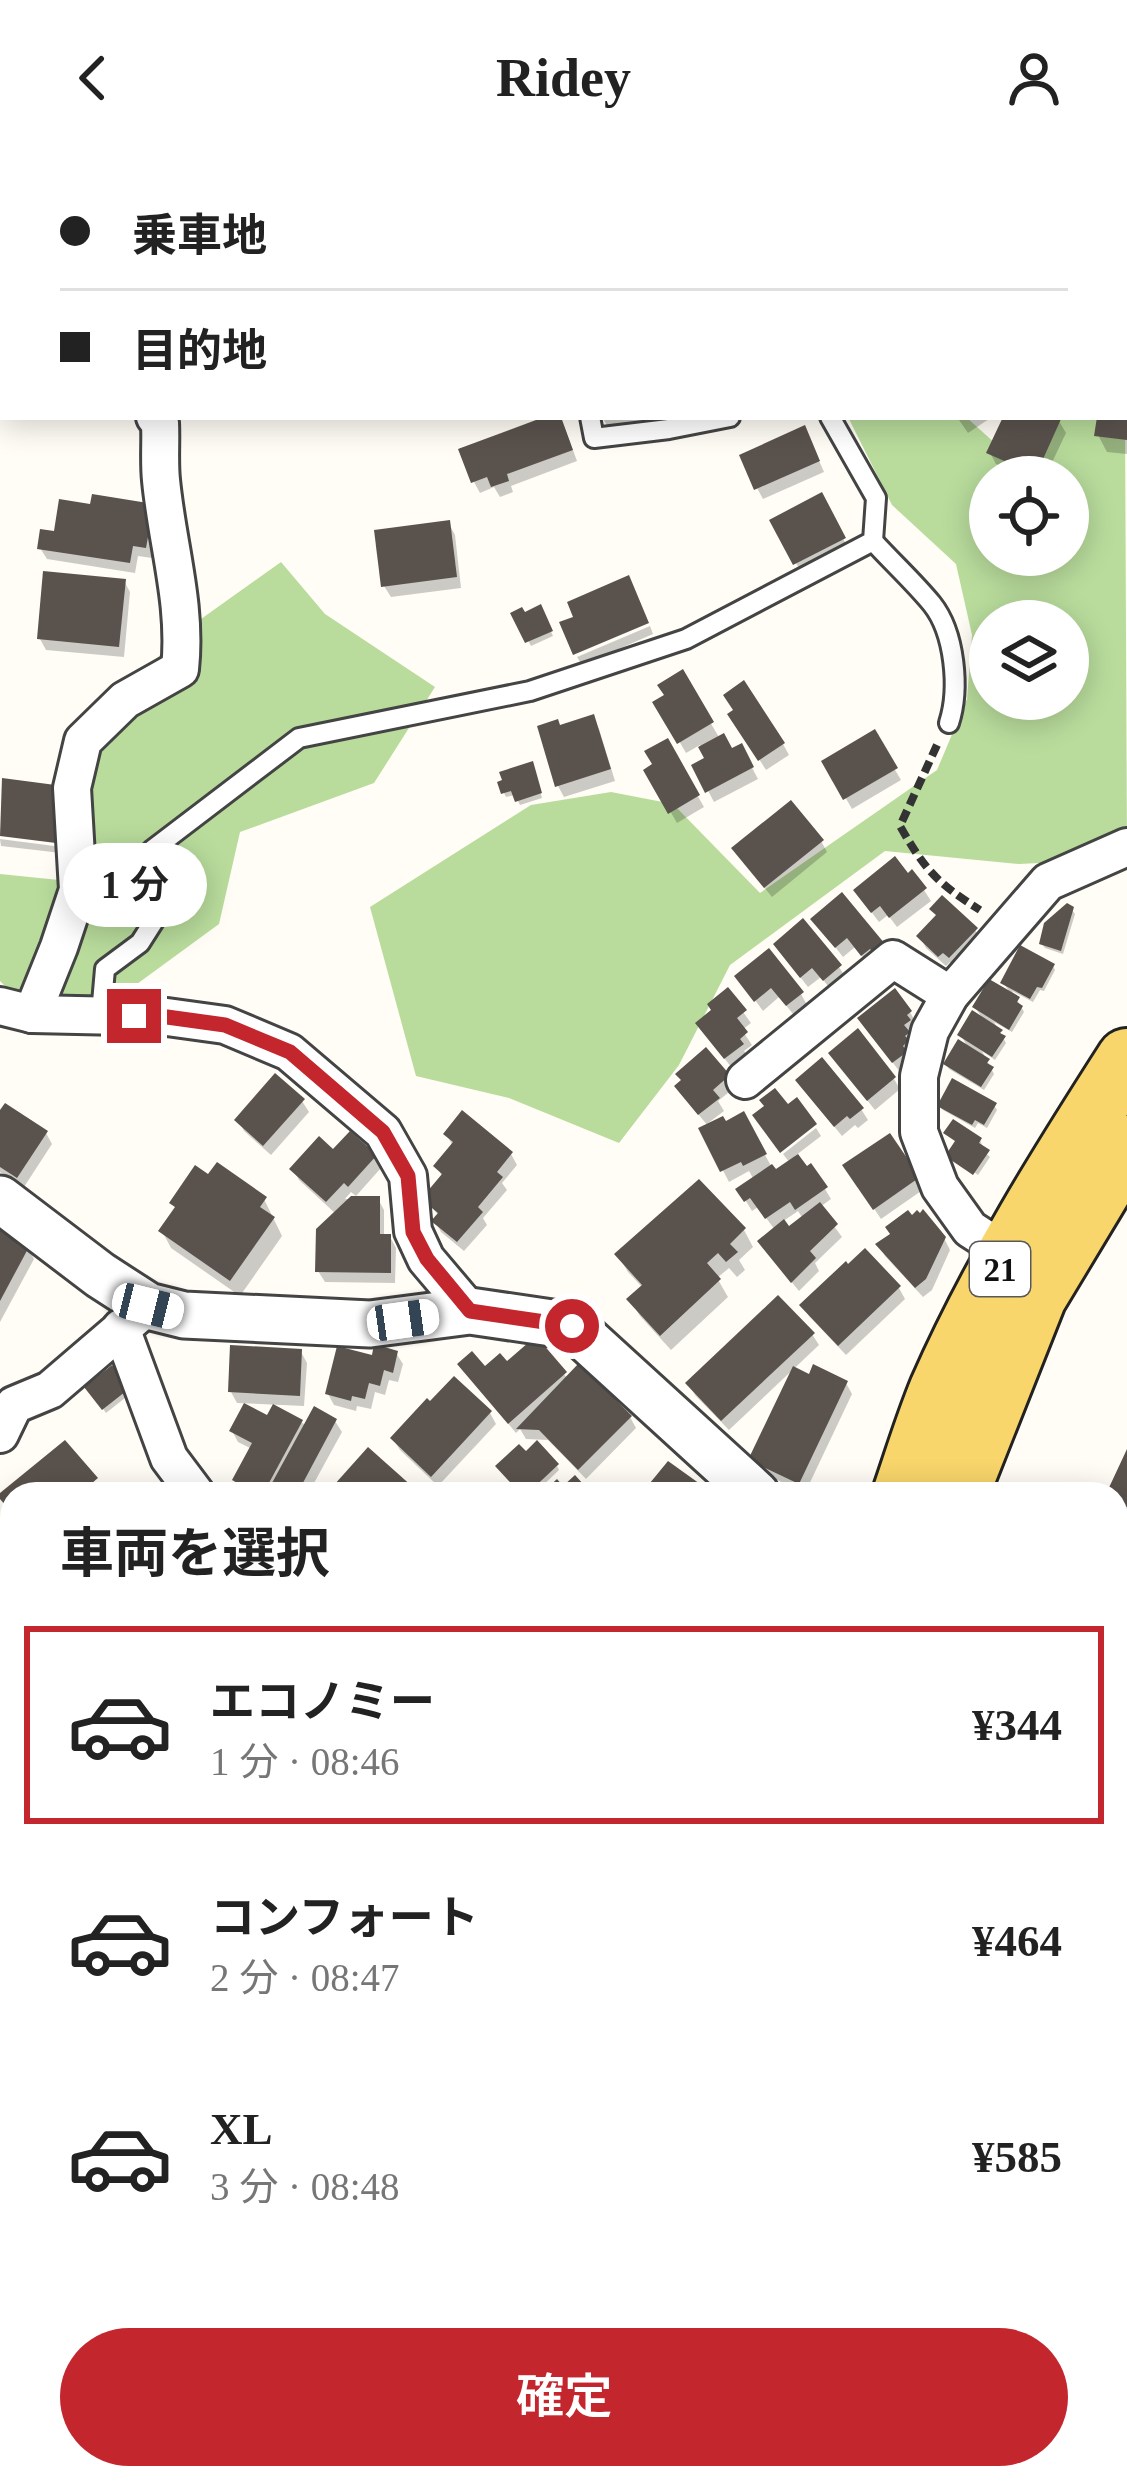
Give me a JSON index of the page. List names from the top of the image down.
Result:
{
  "streets": {
    "main road": ["21"]
  },
  "page": {
    "header": "Ridey",
    "banner": ["乗車地", "目的地"],
    "bubble": "1 分",
    "heading": "車両を選択",
    "list": [
      {
        "name": "エコノミー",
        "note": "1 分 · 08:46",
        "value": "¥344"
      },
      {
        "name": "コンフォート",
        "note": "2 分 · 08:47",
        "value": "¥464"
      },
      {
        "name": "XL",
        "note": "3 分 · 08:48",
        "value": "¥585"
      }
    ],
    "buttons": "確定"
  }
}
